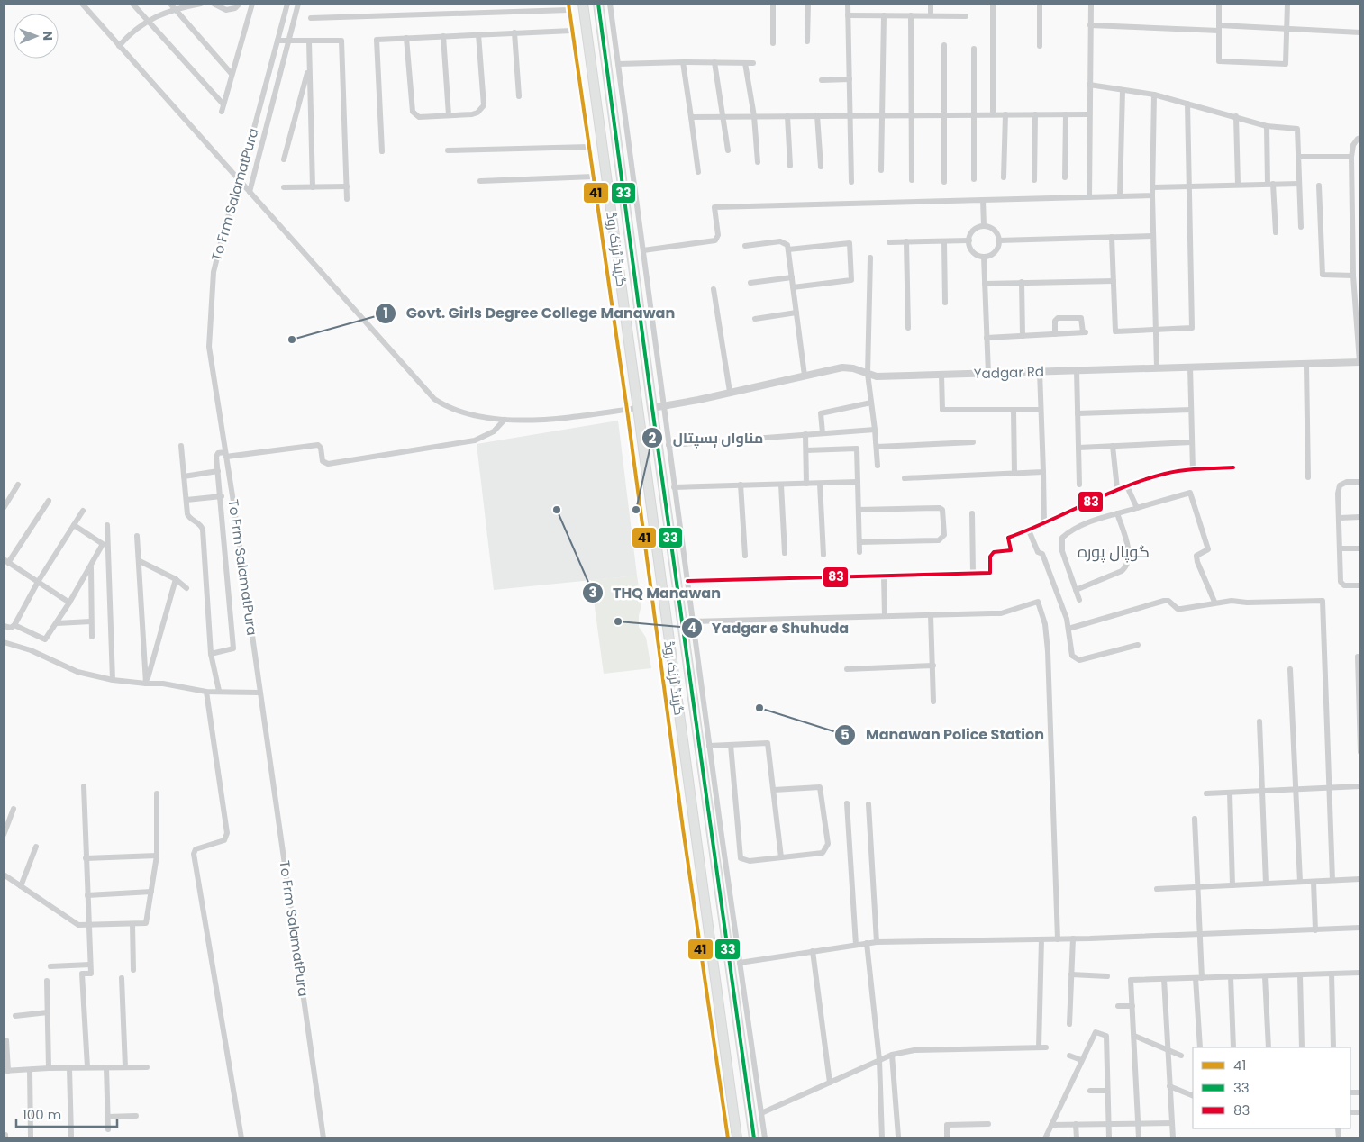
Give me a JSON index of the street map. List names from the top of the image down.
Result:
{
  "streets": {
    "highway": ["گرینڈ ٹرنک روڈ"],
    "street": ["To Frm SalamatPura", "Yadgar Rd"]
  },
  "crossings": [
    ["گرینڈ ٹرنک روڈ", "Yadgar Rd"]
  ],
  "districts": ["گوپال پورہ"],
  "places": [
    "Govt. Girls Degree College Manawan",
    "THQ Manawan",
    "مناواں ہسپتال",
    "Yadgar e Shuhuda",
    "Manawan Police Station"
  ],
  "lines": ["transit line 41", "transit line 33", "transit line 83"],
  "legend": ["41", "33", "83"],
  "scale_bar": "100 m",
  "north": "right"
}
